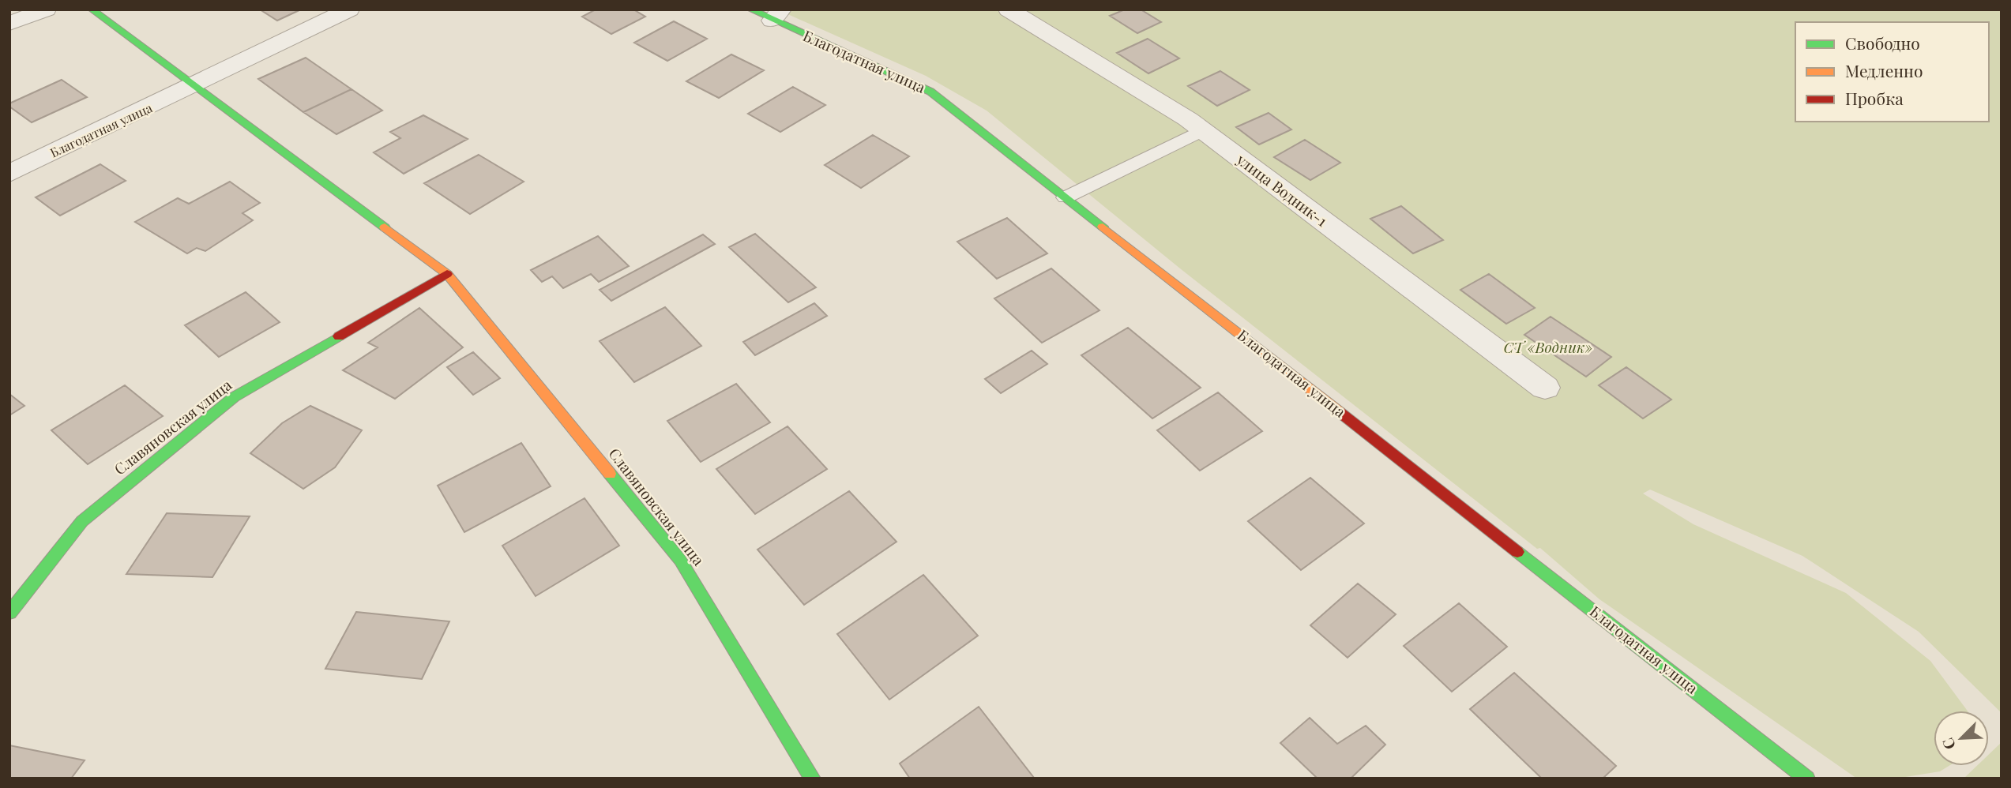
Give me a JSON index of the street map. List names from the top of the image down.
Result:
{
  "streets": {
    "street": ["Благодатная улица", "улица Водник-1", "Славяновская улица"]
  },
  "crossings": [
    ["Благодатная улица", "Славяновская улица"]
  ],
  "parks": ["СТ «Водник»"],
  "legend": ["Свободно", "Медленно", "Пробка"],
  "north": "bottom left"
}
